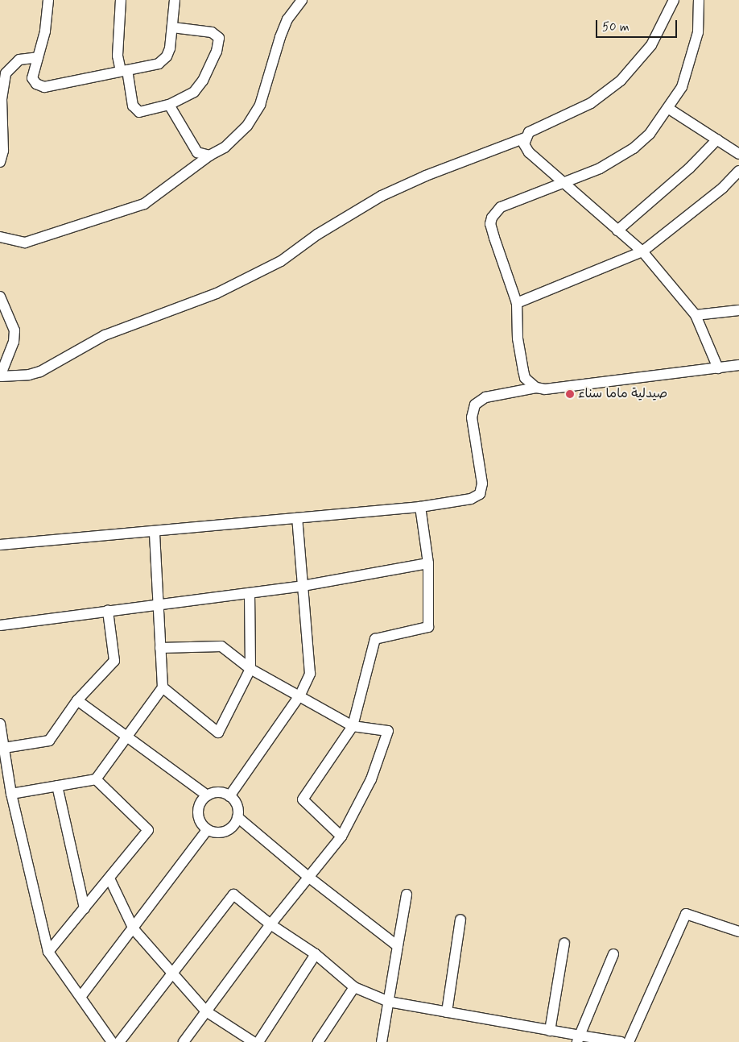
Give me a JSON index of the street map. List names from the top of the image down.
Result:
{
  "places": ["صيدلية ماما سناء"],
  "scale_bar": "50 m"
}
